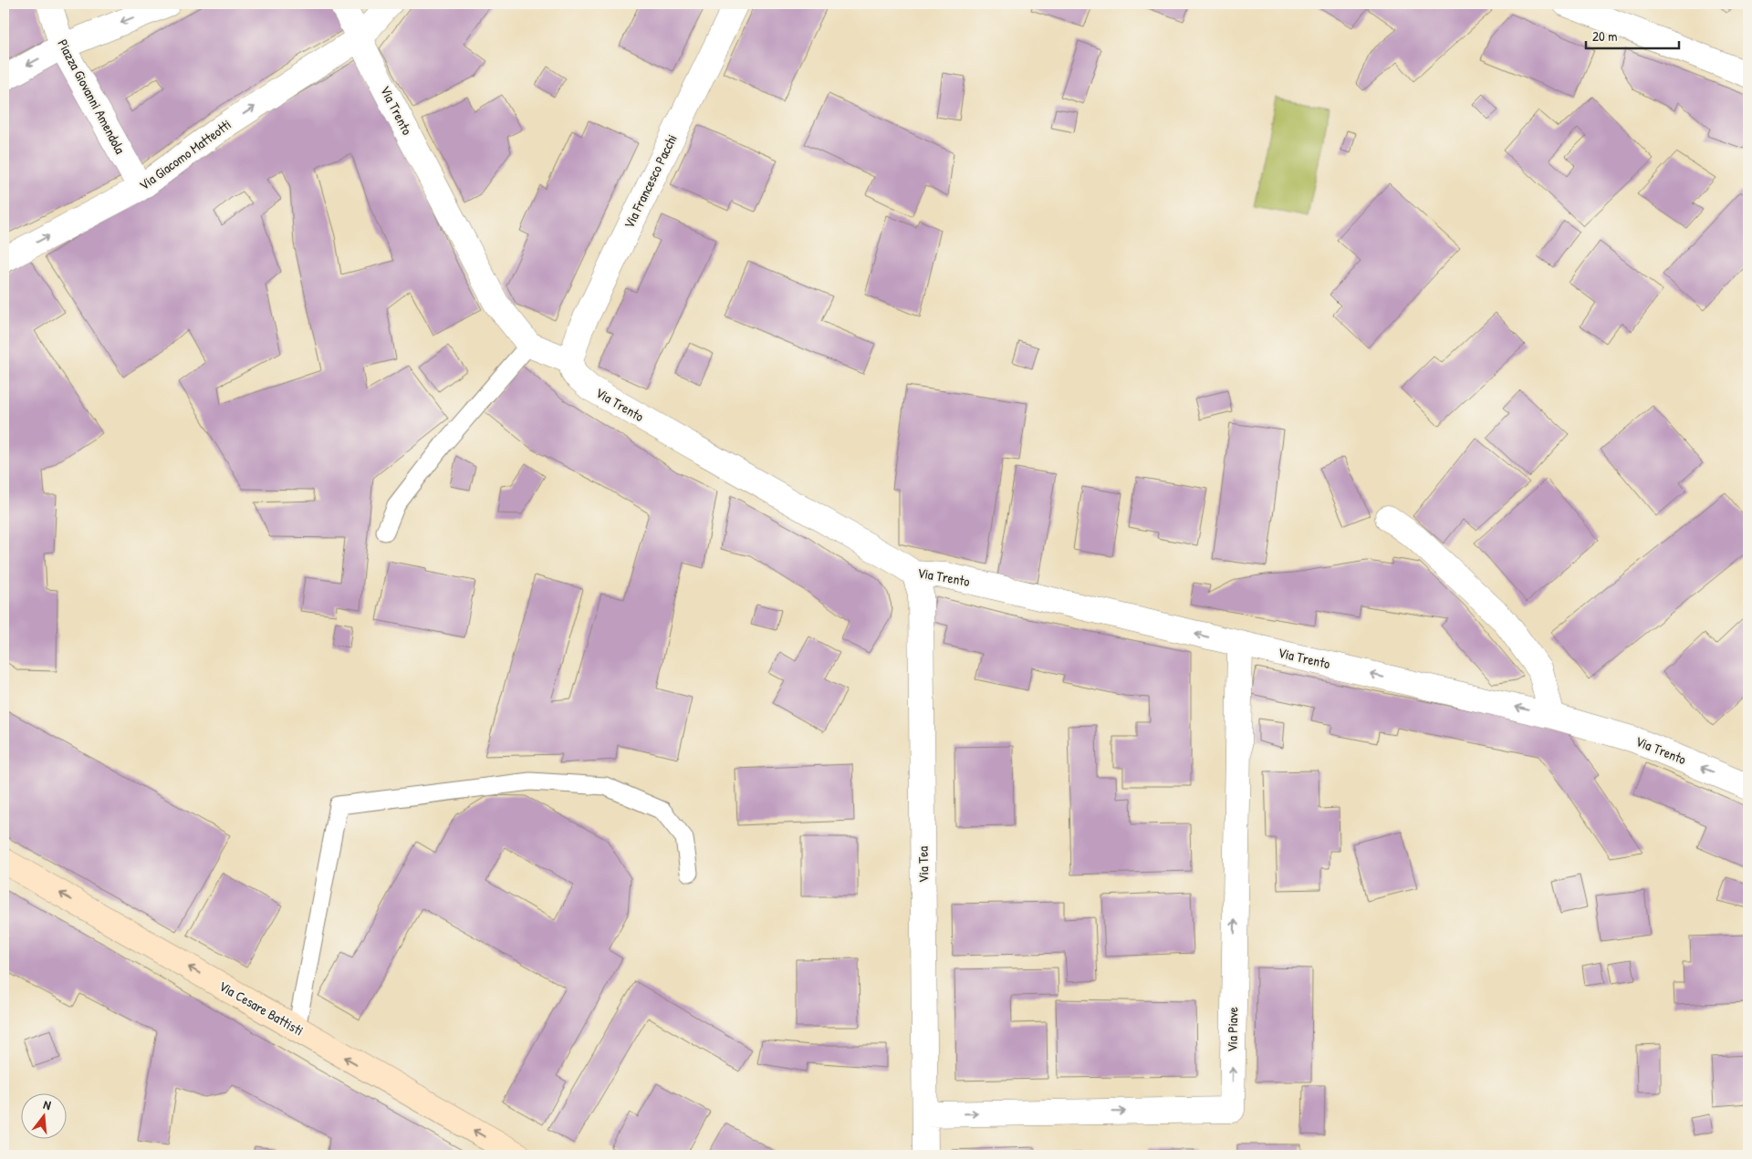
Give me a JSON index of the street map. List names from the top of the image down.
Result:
{
  "streets": {
    "street": [
      "Piazza Giovanni Amendola",
      "Via Trento",
      "Via Giacomo Matteotti",
      "Via Francesco Pacchi",
      "Via Tea",
      "Via Cesare Battisti",
      "Via Piave"
    ]
  },
  "crossings": [
    ["Piazza Giovanni Amendola", "Via Giacomo Matteotti"],
    ["Via Trento", "Via Giacomo Matteotti"],
    ["Via Trento", "Via Francesco Pacchi"],
    ["Via Trento", "Via Tea"],
    ["Via Trento", "Via Piave"],
    ["Via Tea", "Via Piave"]
  ],
  "one_way": ["Via Trento", "Via Cesare Battisti"],
  "scale_bar": "20 m",
  "north": "top"
}
